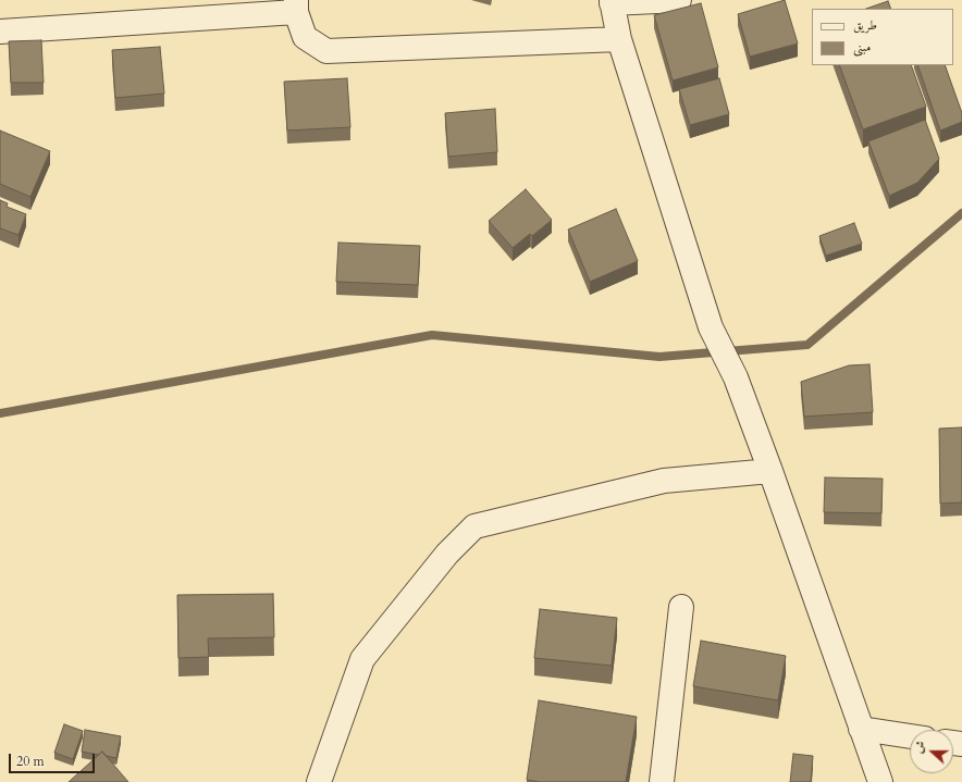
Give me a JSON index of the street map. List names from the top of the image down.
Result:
{
  "legend": ["طريق", "مبنى"],
  "scale_bar": "20 m",
  "north": "left"
}
